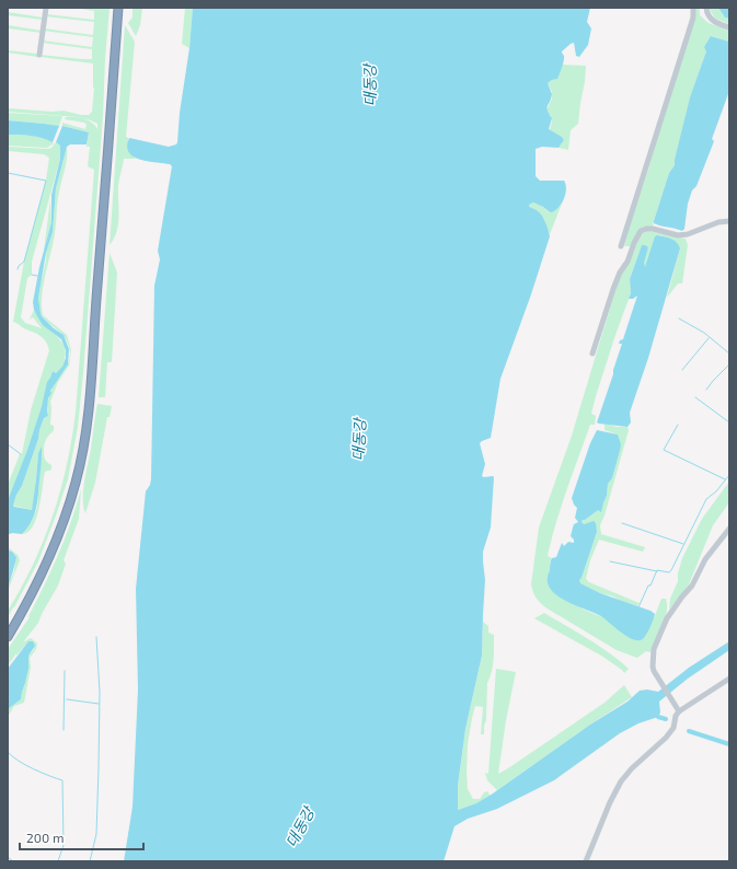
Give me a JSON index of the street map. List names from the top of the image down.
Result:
{
  "water": ["대동강"],
  "scale_bar": "200 m"
}
